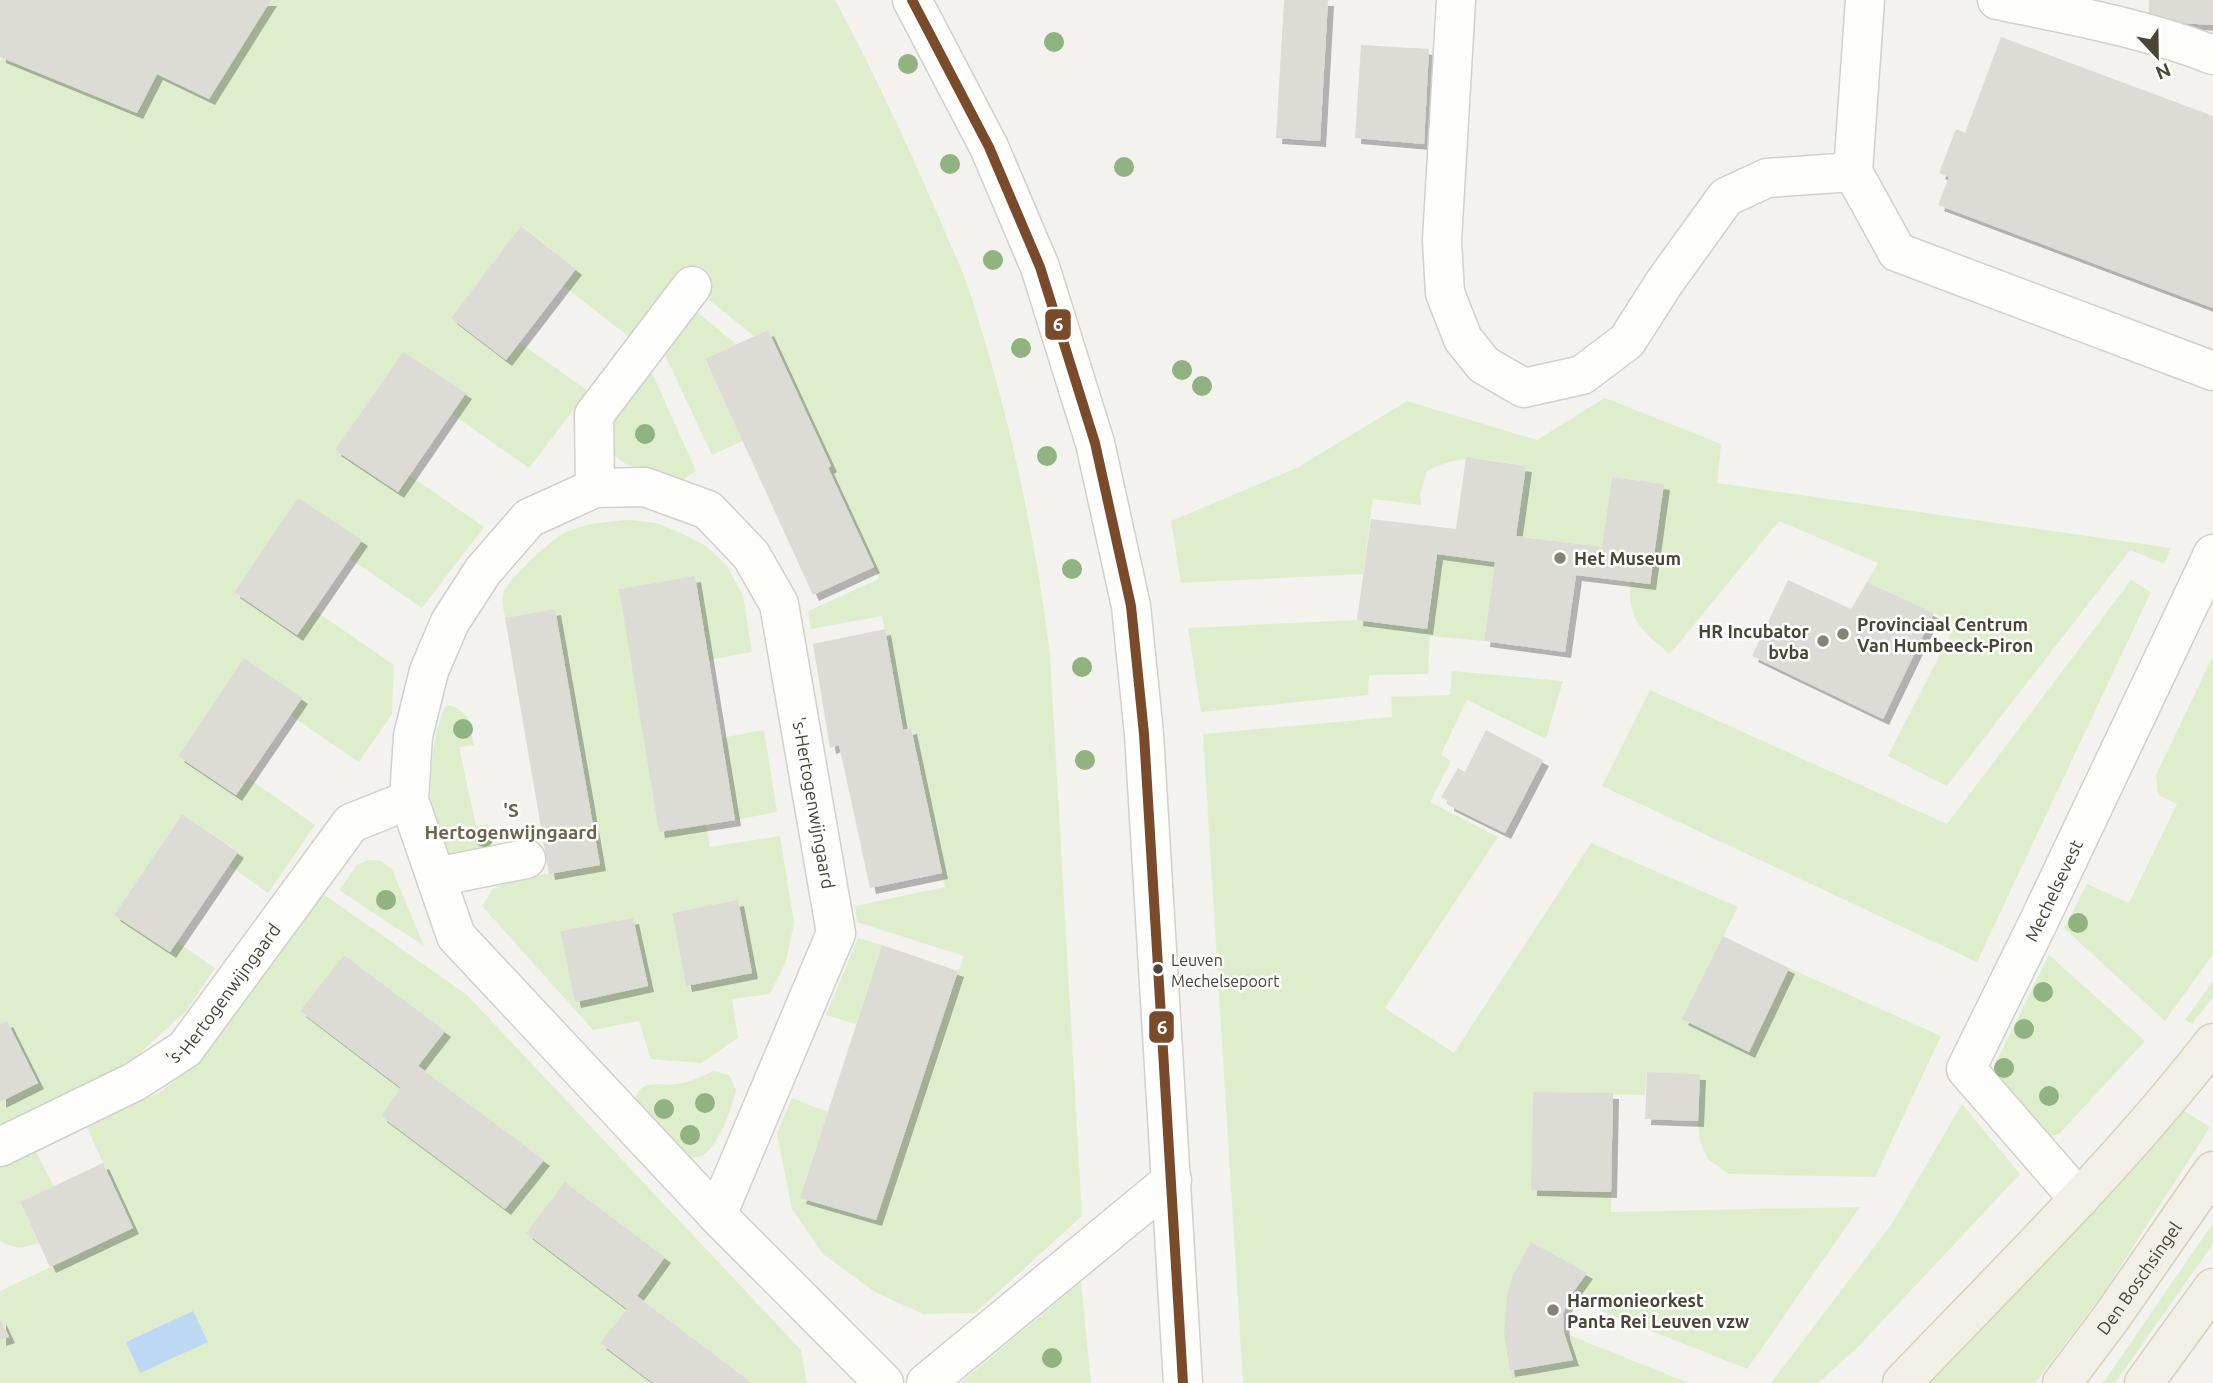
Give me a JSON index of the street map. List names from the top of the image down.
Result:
{
  "streets": {
    "main road": ["Den Boschsingel"],
    "street": ["'s-Hertogenwijngaard", "Mechelsevest"]
  },
  "districts": ["'S Hertogenwijngaard"],
  "places": [
    "Het Museum",
    "Provinciaal Centrum Van Humbeeck-Piron",
    "HR Incubator bvba",
    "Leuven Mechelsepoort",
    "Harmonieorkest Panta Rei Leuven vzw"
  ],
  "lines": ["transit line 6"],
  "north": "bottom"
}
